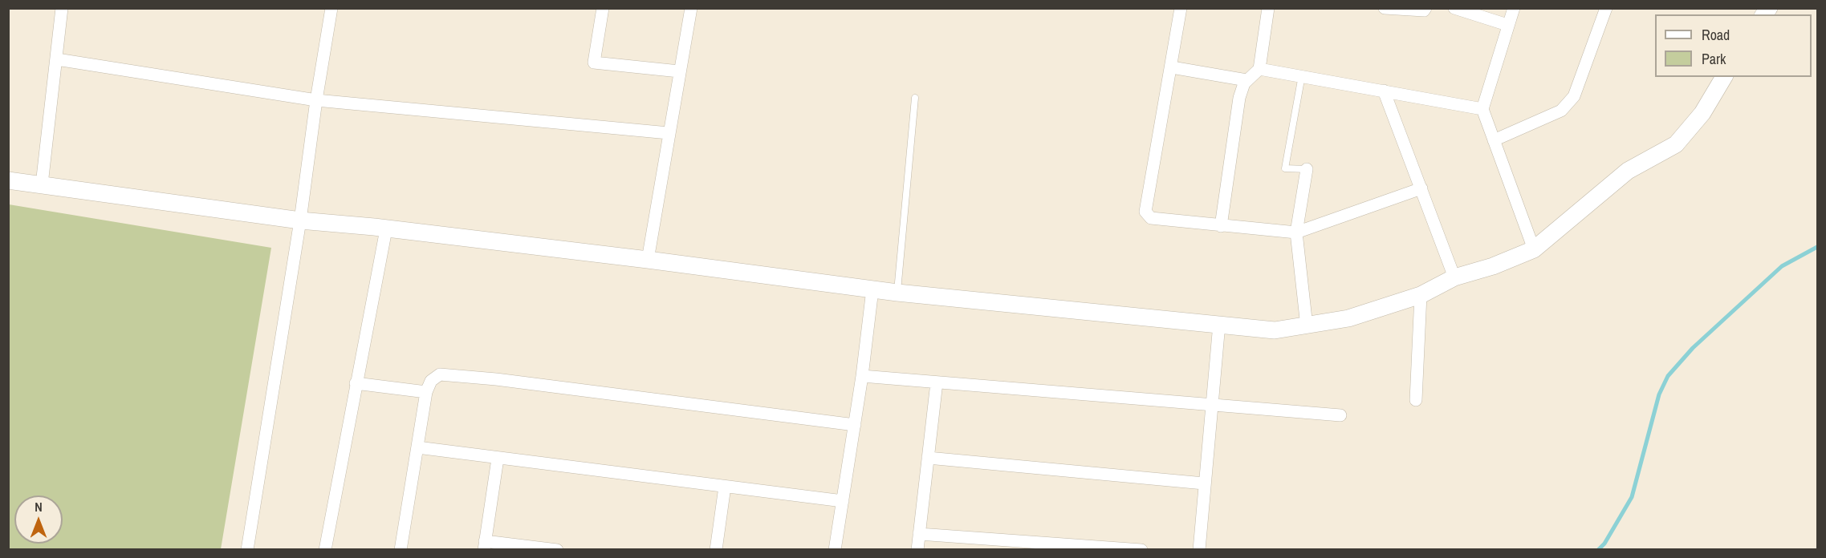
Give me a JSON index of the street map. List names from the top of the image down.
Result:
{
  "legend": ["Road", "Park"],
  "north": "top"
}
